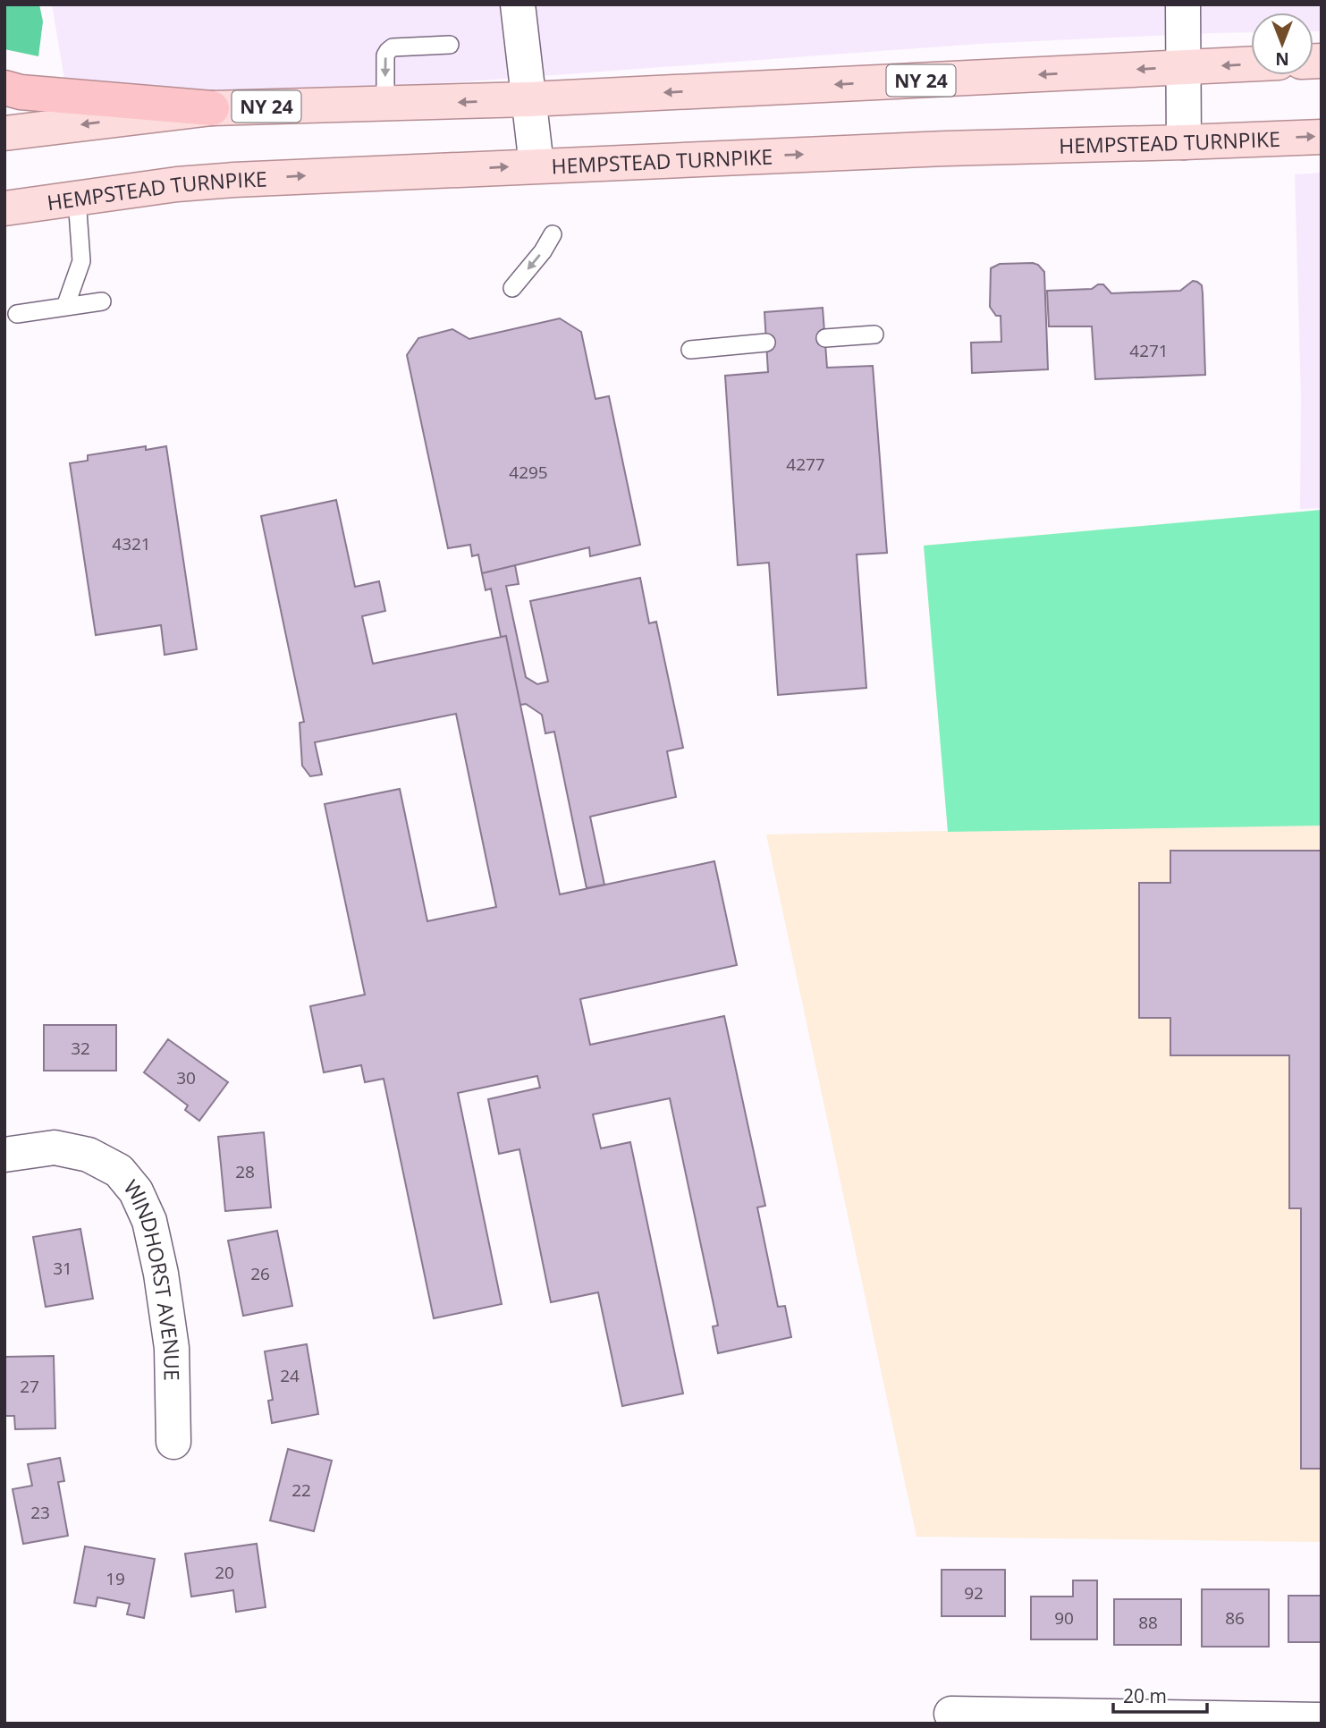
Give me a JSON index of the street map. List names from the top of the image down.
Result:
{
  "streets": {
    "main road": ["NY 24", "HEMPSTEAD TURNPIKE"],
    "street": ["WINDHORST AVENUE"]
  },
  "house_numbers": [
    "4271",
    "4277",
    "4295",
    "4321",
    "32",
    "30",
    "28",
    "31",
    "26",
    "24",
    "27",
    "22",
    "23",
    "20",
    "19",
    "92",
    "90",
    "86",
    "88"
  ],
  "scale_bar": "20 m",
  "north": "bottom"
}
